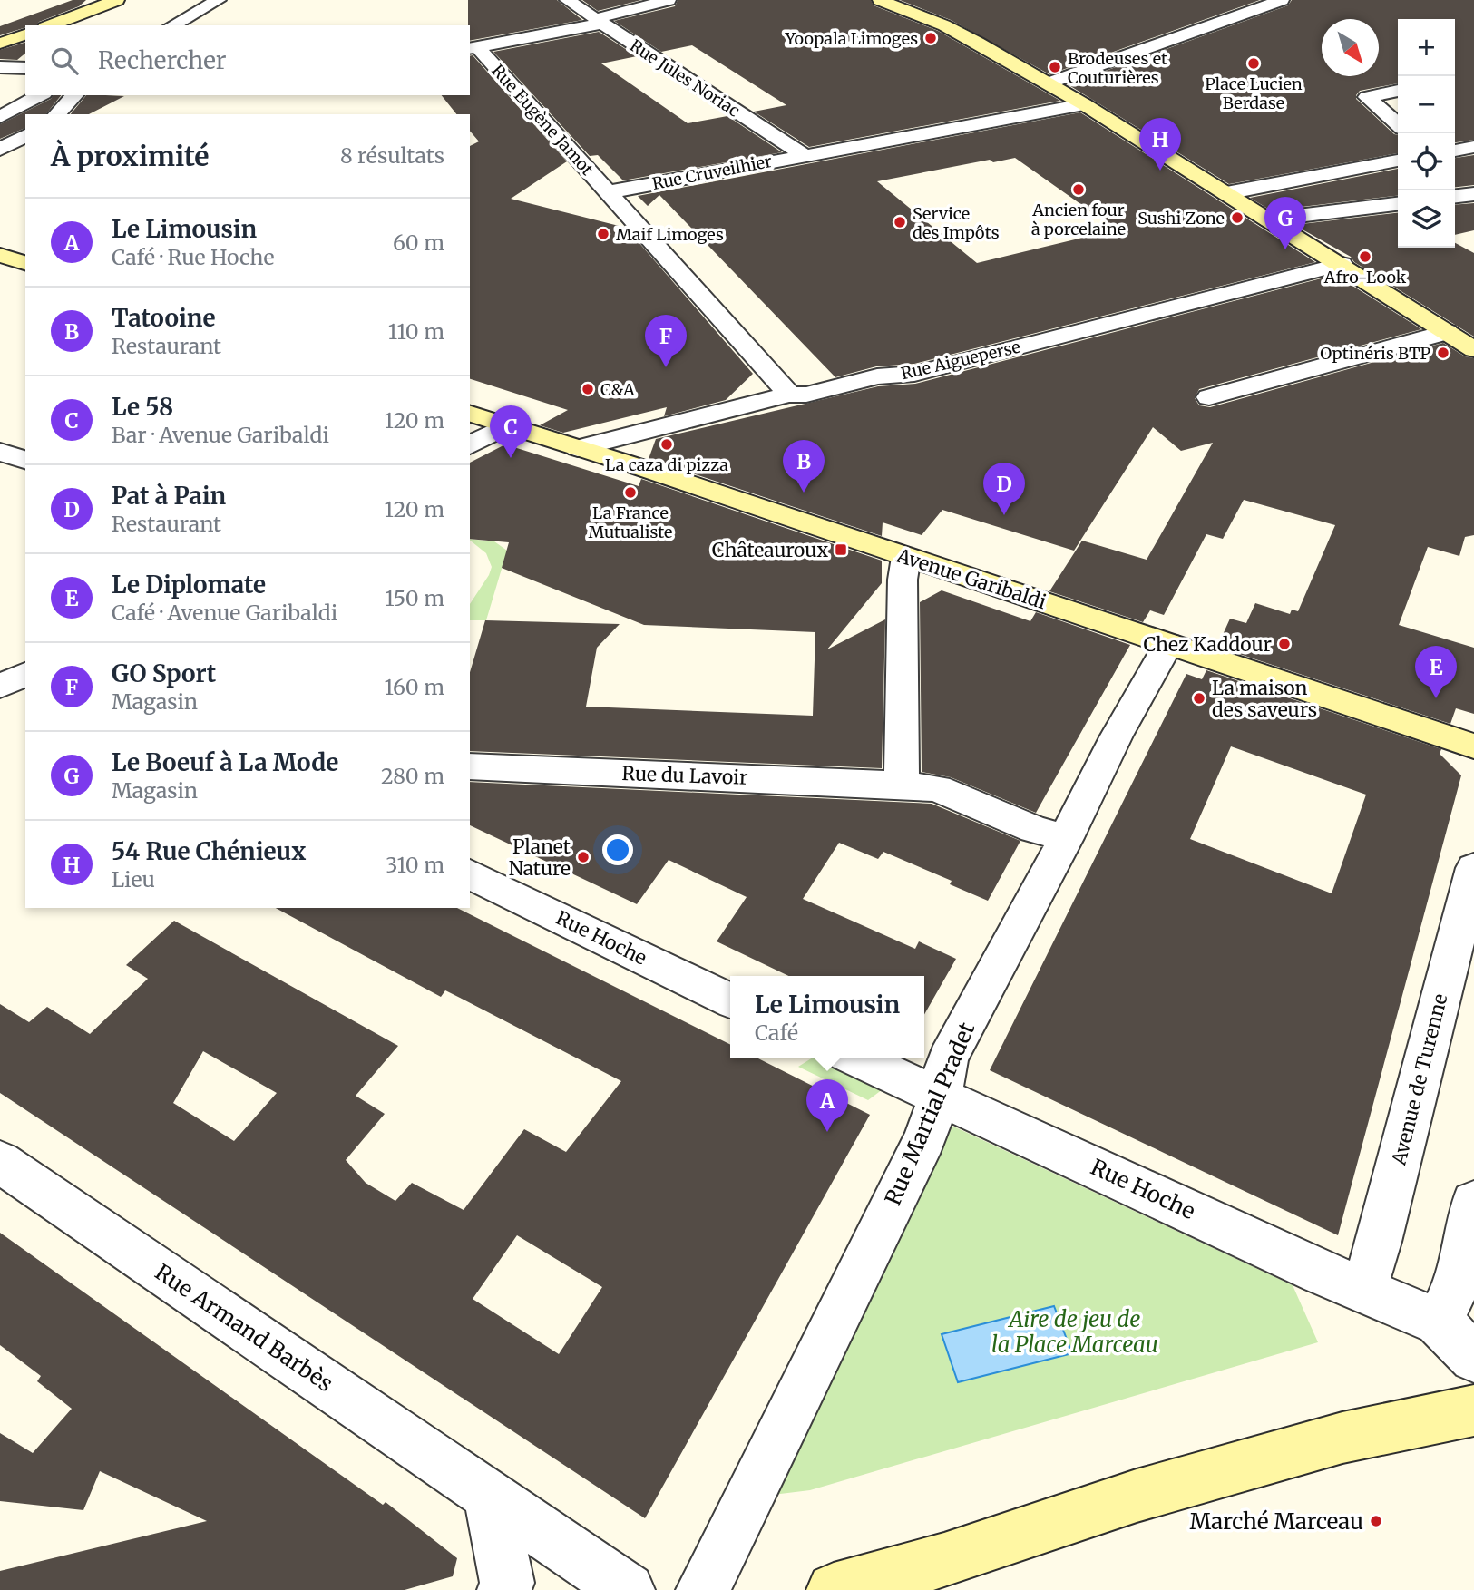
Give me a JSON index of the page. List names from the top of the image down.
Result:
{
  "streets": {
    "main road": ["Avenue Garibaldi"],
    "street": [
      "Rue Jules Noriac",
      "Rue Eugène Jamot",
      "Rue Cruveilhier",
      "Rue Aigueperse",
      "Rue du Lavoir",
      "Rue Hoche",
      "Avenue de Turenne",
      "Rue Martial Pradet",
      "Rue Armand Barbès"
    ]
  },
  "crossings": [
    ["Rue Jules Noriac", "Rue Eugène Jamot"],
    ["Rue Jules Noriac", "Rue Cruveilhier"],
    ["Rue Eugène Jamot", "Rue Cruveilhier"],
    ["Rue Aigueperse", "Avenue Garibaldi"],
    ["Avenue Garibaldi", "Rue Martial Pradet"],
    ["Rue du Lavoir", "Rue Martial Pradet"],
    ["Rue Hoche", "Avenue de Turenne"],
    ["Rue Hoche", "Rue Martial Pradet"]
  ],
  "parks": ["Aire de jeu de la Place Marceau"],
  "places": {
    "other": [
      "Yoopala Limoges",
      "Place Lucien Berdase",
      "Brodeuses et Couturières",
      "Ancien four à porcelaine",
      "Sushi Zone",
      "Service des Impôts",
      "Maif Limoges",
      "Afro-Look",
      "Optinéris BTP",
      "C&A",
      "La caza di pizza",
      "La France Mutualiste",
      "Chez Kaddour",
      "La maison des saveurs",
      "Planet Nature",
      "Marché Marceau"
    ],
    "transit": ["Châteauroux"]
  },
  "north": "bottom right",
  "page": {
    "map_buttons": ["+", "−"],
    "search": "Rechercher",
    "heading": ["À proximité", "8 résultats"],
    "pins": [
      "H",
      "G",
      "F",
      "C",
      "B",
      "D",
      "E",
      "A"
    ],
    "list": [
      {
        "mark": "A",
        "name": "Le Limousin",
        "note": "Café · Rue Hoche",
        "value": "60 m"
      },
      {
        "mark": "B",
        "name": "Tatooine",
        "note": "Restaurant",
        "value": "110 m"
      },
      {
        "mark": "C",
        "name": "Le 58",
        "note": "Bar · Avenue Garibaldi",
        "value": "120 m"
      },
      {
        "mark": "D",
        "name": "Pat à Pain",
        "note": "Restaurant",
        "value": "120 m"
      },
      {
        "mark": "E",
        "name": "Le Diplomate",
        "note": "Café · Avenue Garibaldi",
        "value": "150 m"
      },
      {
        "mark": "F",
        "name": "GO Sport",
        "note": "Magasin",
        "value": "160 m"
      },
      {
        "mark": "G",
        "name": "Le Boeuf à La Mode",
        "note": "Magasin",
        "value": "280 m"
      },
      {
        "mark": "H",
        "name": "54 Rue Chénieux",
        "note": "Lieu",
        "value": "310 m"
      }
    ],
    "popup": ["Le Limousin", "Café"]
  }
}
